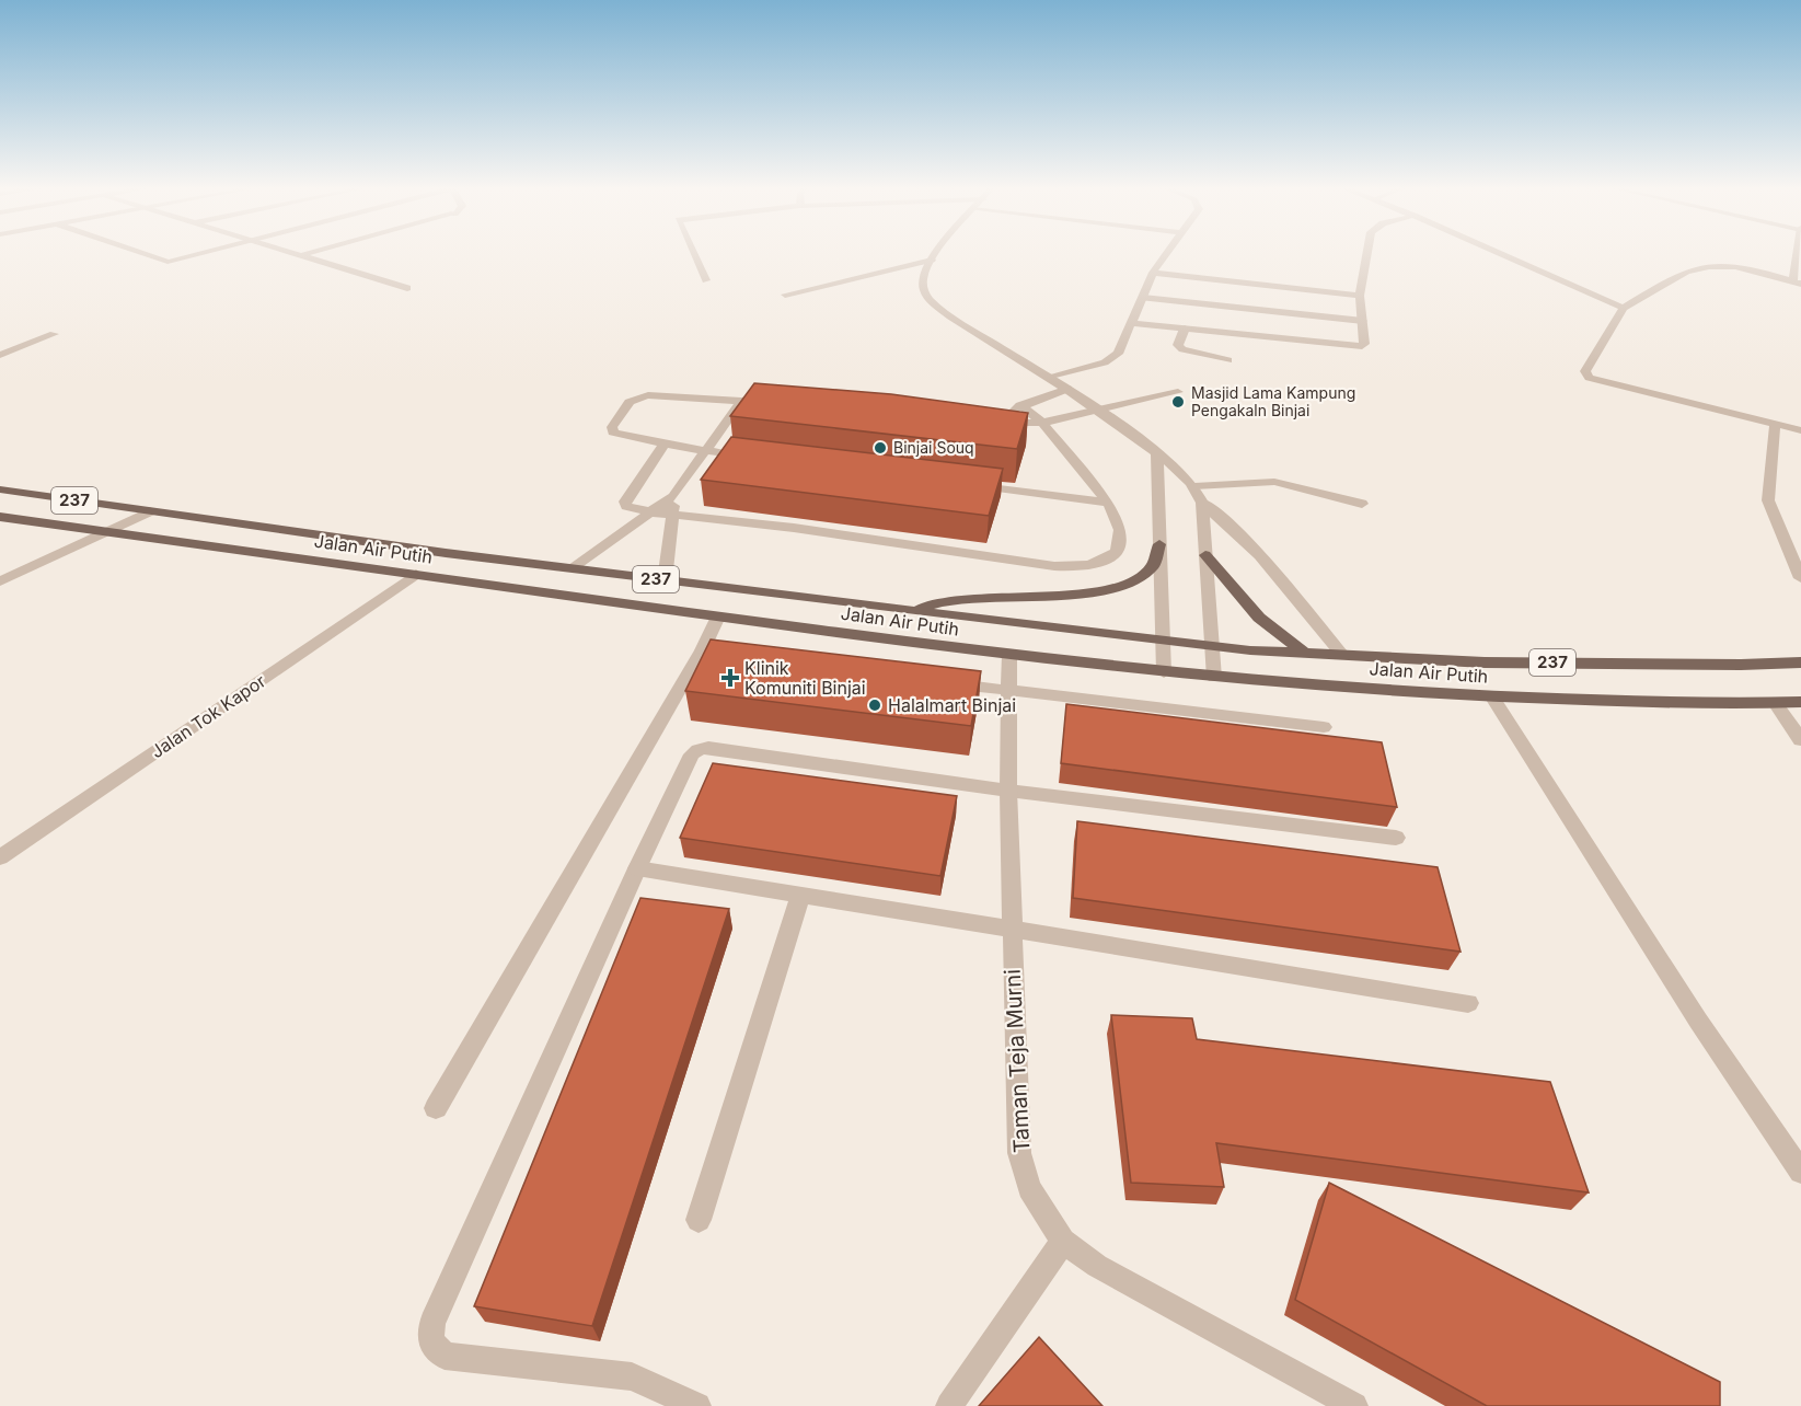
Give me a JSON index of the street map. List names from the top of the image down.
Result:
{
  "streets": {
    "main road": ["237", "Jalan Air Putih"],
    "street": ["Jalan Tok Kapor", "Taman Teja Murni"]
  },
  "crossings": [
    ["Jalan Air Putih", "Jalan Tok Kapor"],
    ["Jalan Air Putih", "Taman Teja Murni"]
  ],
  "places": {
    "other": ["Masjid Lama Kampung Pengakaln Binjai", "Binjai Souq", "Halalmart Binjai"],
    "health": ["Klinik Komuniti Binjai"]
  }
}
